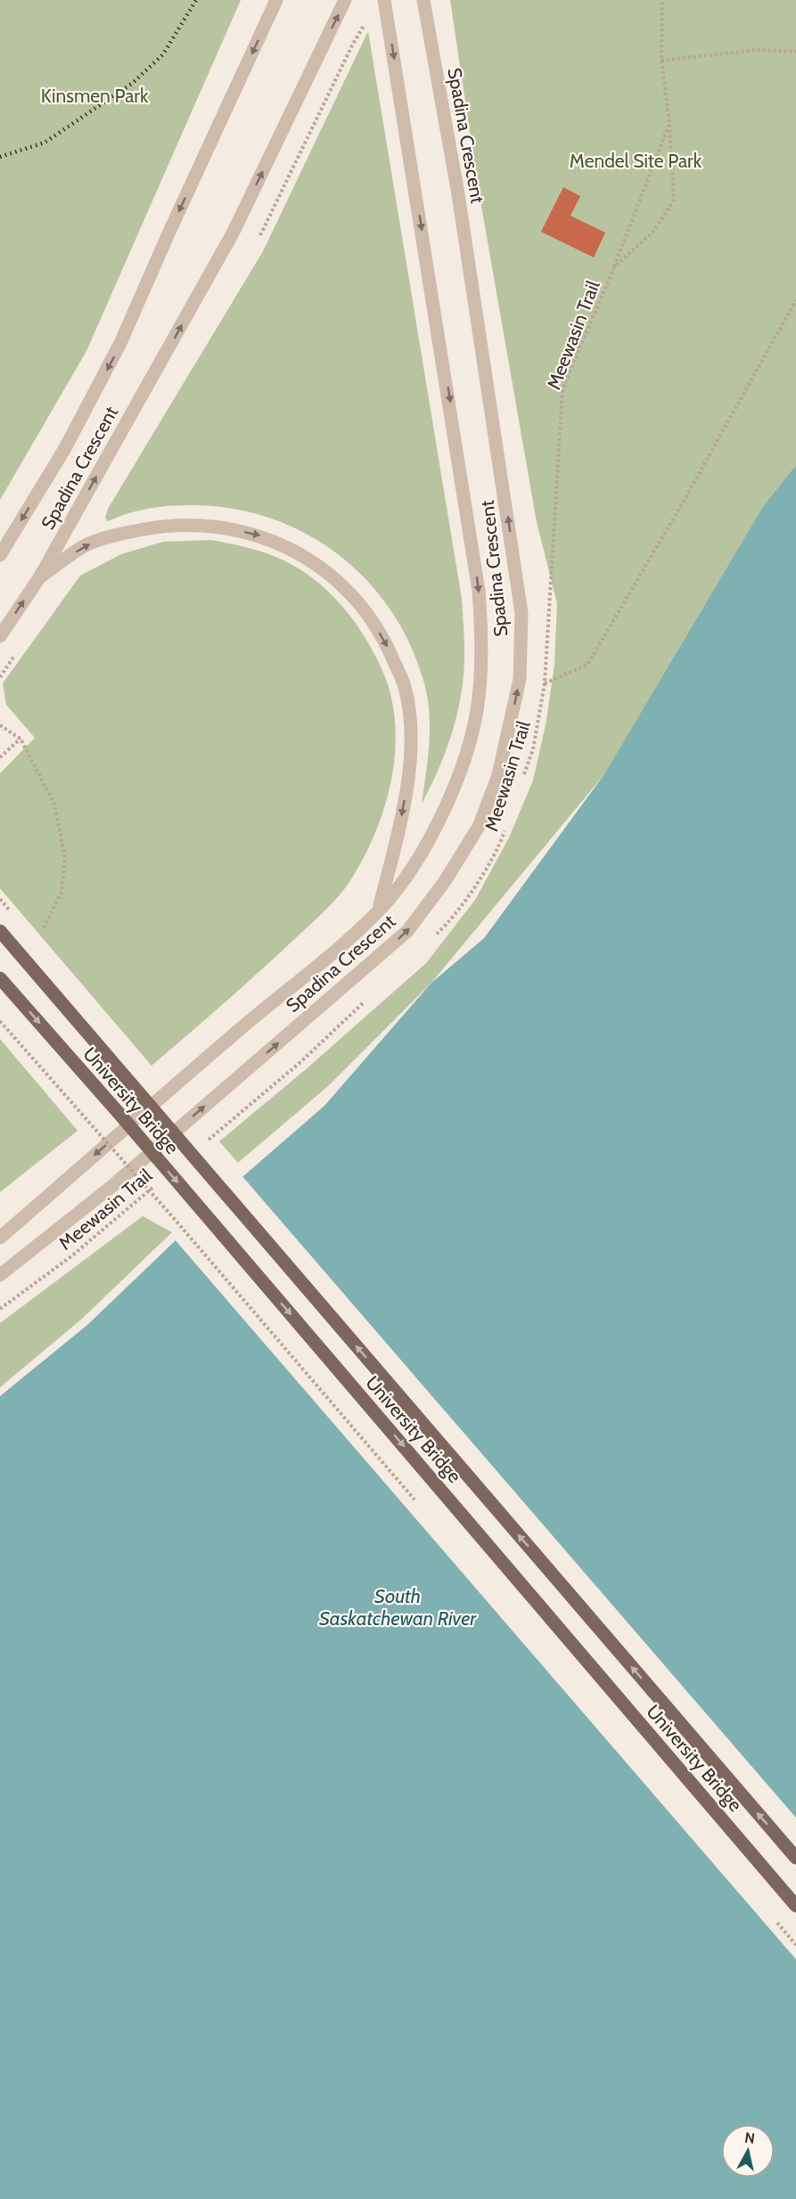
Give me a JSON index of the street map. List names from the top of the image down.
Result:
{
  "streets": {
    "main road": ["University Bridge"],
    "street": ["Spadina Crescent"],
    "path": ["Meewasin Trail"]
  },
  "water": ["South Saskatchewan River"],
  "parks": ["Kinsmen Park", "Mendel Site Park"],
  "north": "top"
}
